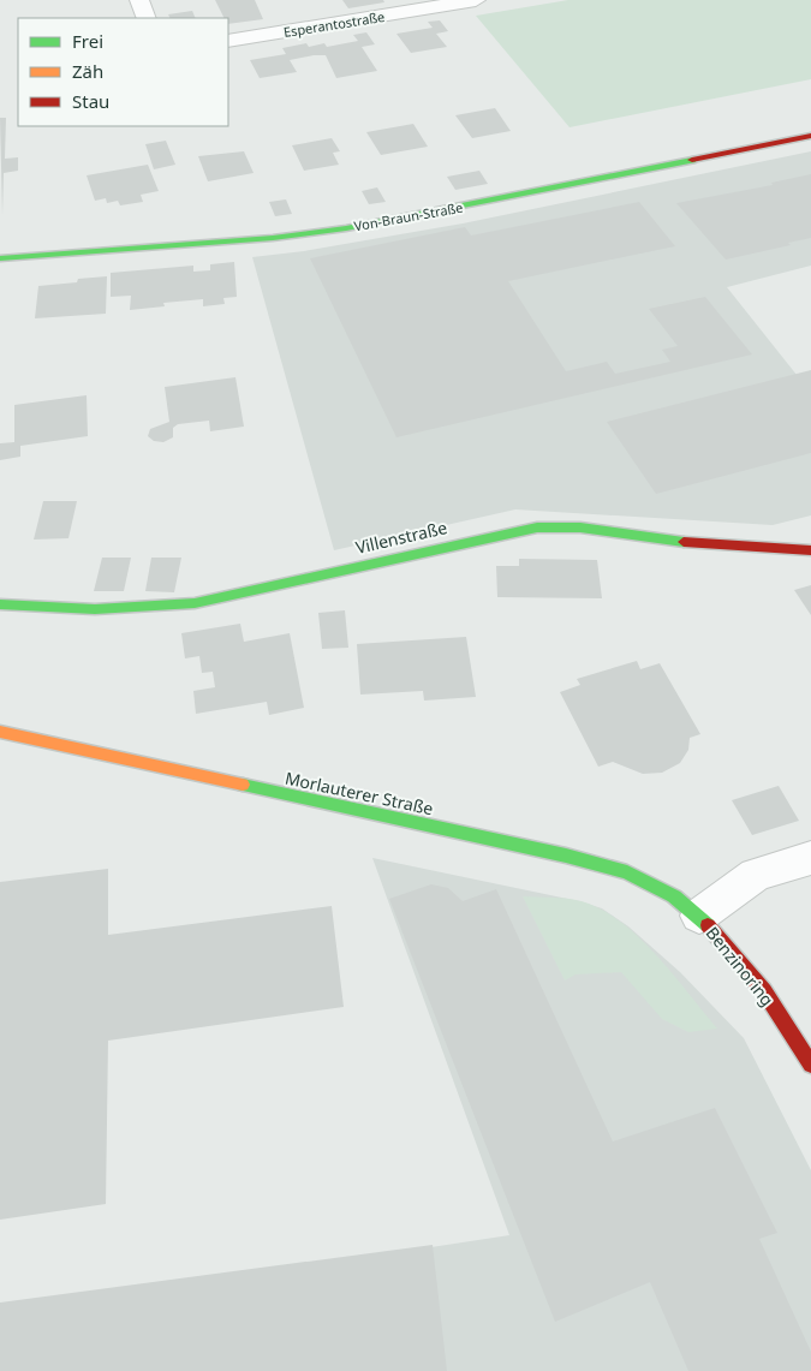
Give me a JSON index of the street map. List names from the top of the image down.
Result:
{
  "streets": {
    "street": [
      "Esperantostraße",
      "Von-Braun-Straße",
      "Villenstraße",
      "Morlauterer Straße",
      "Benzinoring"
    ]
  },
  "crossings": [
    ["Morlauterer Straße", "Benzinoring"]
  ],
  "legend": ["Frei", "Zäh", "Stau"]
}
